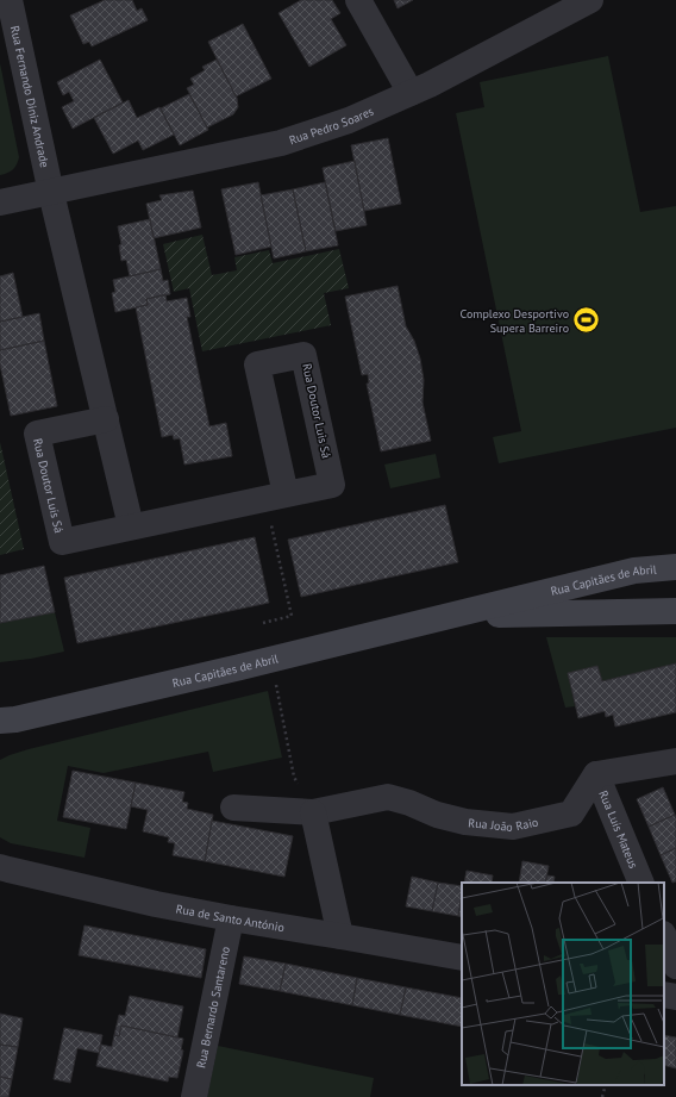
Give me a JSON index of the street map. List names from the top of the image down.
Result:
{
  "streets": {
    "main road": ["Rua Capitães de Abril"],
    "street": [
      "Rua Fernando Diniz Andrade",
      "Rua Pedro Soares",
      "Rua Doutor Luis Sá",
      "Rua Doutor Luís Sá",
      "Rua João Raio",
      "Rua Luís Mateus",
      "Rua de Santo António",
      "Rua Bernardo Santareno"
    ]
  },
  "crossings": [
    ["Rua Fernando Diniz Andrade", "Rua Pedro Soares"],
    ["Rua Doutor Luis Sá", "Rua Doutor Luís Sá"],
    ["Rua João Raio", "Rua Luís Mateus"],
    ["Rua de Santo António", "Rua Bernardo Santareno"]
  ],
  "places": {
    "sports": ["Complexo Desportivo Supera Barreiro"]
  }
}
